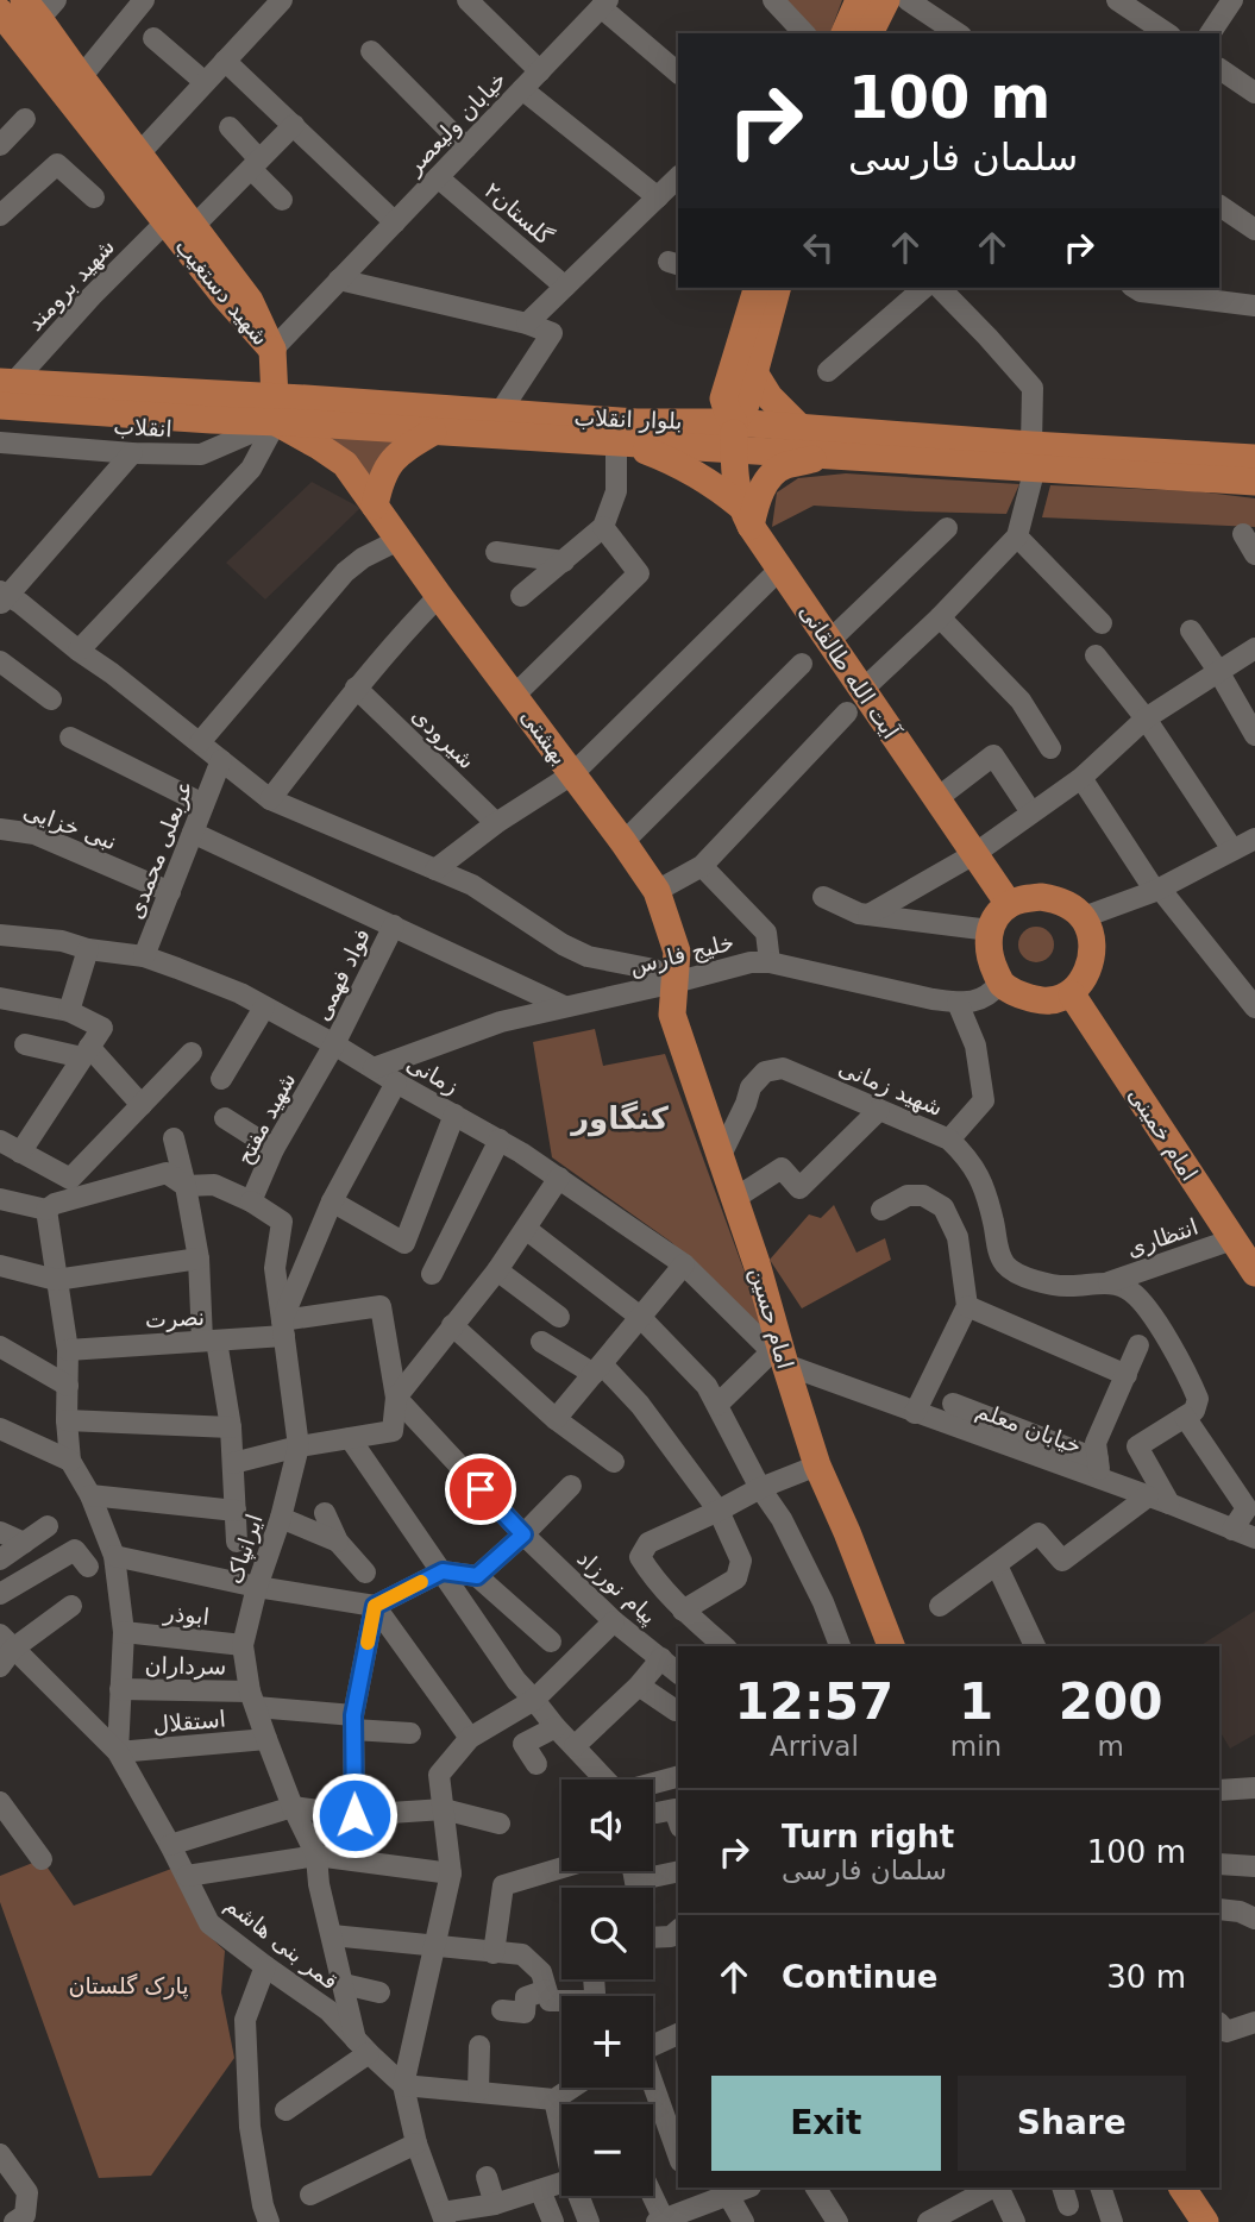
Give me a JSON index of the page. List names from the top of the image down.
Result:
{
  "streets": {
    "main road": [
      "شهید دستغیب",
      "بلوار انقلاب",
      "آیت الله طالقانی",
      "بهشتی",
      "امام خمینی",
      "امام حسین"
    ],
    "street": [
      "خیابان ولیعصر",
      "گلستان۲",
      "شهید برومند",
      "انقلاب",
      "شیرودی",
      "نبی خزایی",
      "عربعلی محمدی",
      "خلیج فارس",
      "فواد فهمی",
      "زمانی",
      "شهید زمانی",
      "شهید مفتح",
      "انتظاری",
      "نصرت",
      "خیابان معلم",
      "ایرانپاک",
      "پیام نورزاد",
      "ابوذر",
      "سرداران",
      "استقلال",
      "قمر بنی هاشم"
    ]
  },
  "crossings": [
    ["خیابان ولیعصر", "گلستان۲"],
    ["خیابان ولیعصر", "شهید دستغیب"],
    ["شهید برومند", "شهید دستغیب"],
    ["شهید برومند", "بلوار انقلاب"],
    ["بلوار انقلاب", "انقلاب"],
    ["بلوار انقلاب", "آیت الله طالقانی"],
    ["بلوار انقلاب", "بهشتی"],
    ["انقلاب", "بهشتی"],
    ["آیت الله طالقانی", "خلیج فارس"],
    ["آیت الله طالقانی", "امام خمینی"],
    ["بهشتی", "خلیج فارس"],
    ["بهشتی", "امام حسین"],
    ["نبی خزایی", "عربعلی محمدی"],
    ["عربعلی محمدی", "زمانی"],
    ["خلیج فارس", "زمانی"],
    ["خلیج فارس", "امام خمینی"],
    ["خلیج فارس", "امام حسین"],
    ["فواد فهمی", "زمانی"],
    ["فواد فهمی", "شهید مفتح"],
    ["زمانی", "شهید مفتح"],
    ["زمانی", "امام حسین"],
    ["زمانی", "خیابان معلم"],
    ["شهید زمانی", "انتظاری"],
    ["شهید زمانی", "امام حسین"],
    ["شهید مفتح", "ایرانپاک"],
    ["امام خمینی", "انتظاری"],
    ["نصرت", "ایرانپاک"],
    ["امام حسین", "خیابان معلم"],
    ["ایرانپاک", "ابوذر"],
    ["ایرانپاک", "سرداران"],
    ["ایرانپاک", "استقلال"],
    ["ایرانپاک", "قمر بنی هاشم"],
    ["استقلال", "قمر بنی هاشم"]
  ],
  "districts": ["کنگاور"],
  "parks": ["پارک گلستان"],
  "page": {
    "turn": ["100 m", "سلمان فارسی"],
    "eta": [
      "12:57",
      "Arrival",
      "1",
      "min",
      "200",
      "m"
    ],
    "map_buttons": ["+", "−"],
    "list": [
      {
        "name": "Turn right",
        "note": "سلمان فارسی",
        "value": "100 m"
      },
      {
        "name": "Continue",
        "value": "30 m"
      }
    ],
    "buttons": ["Exit", "Share"]
  }
}
